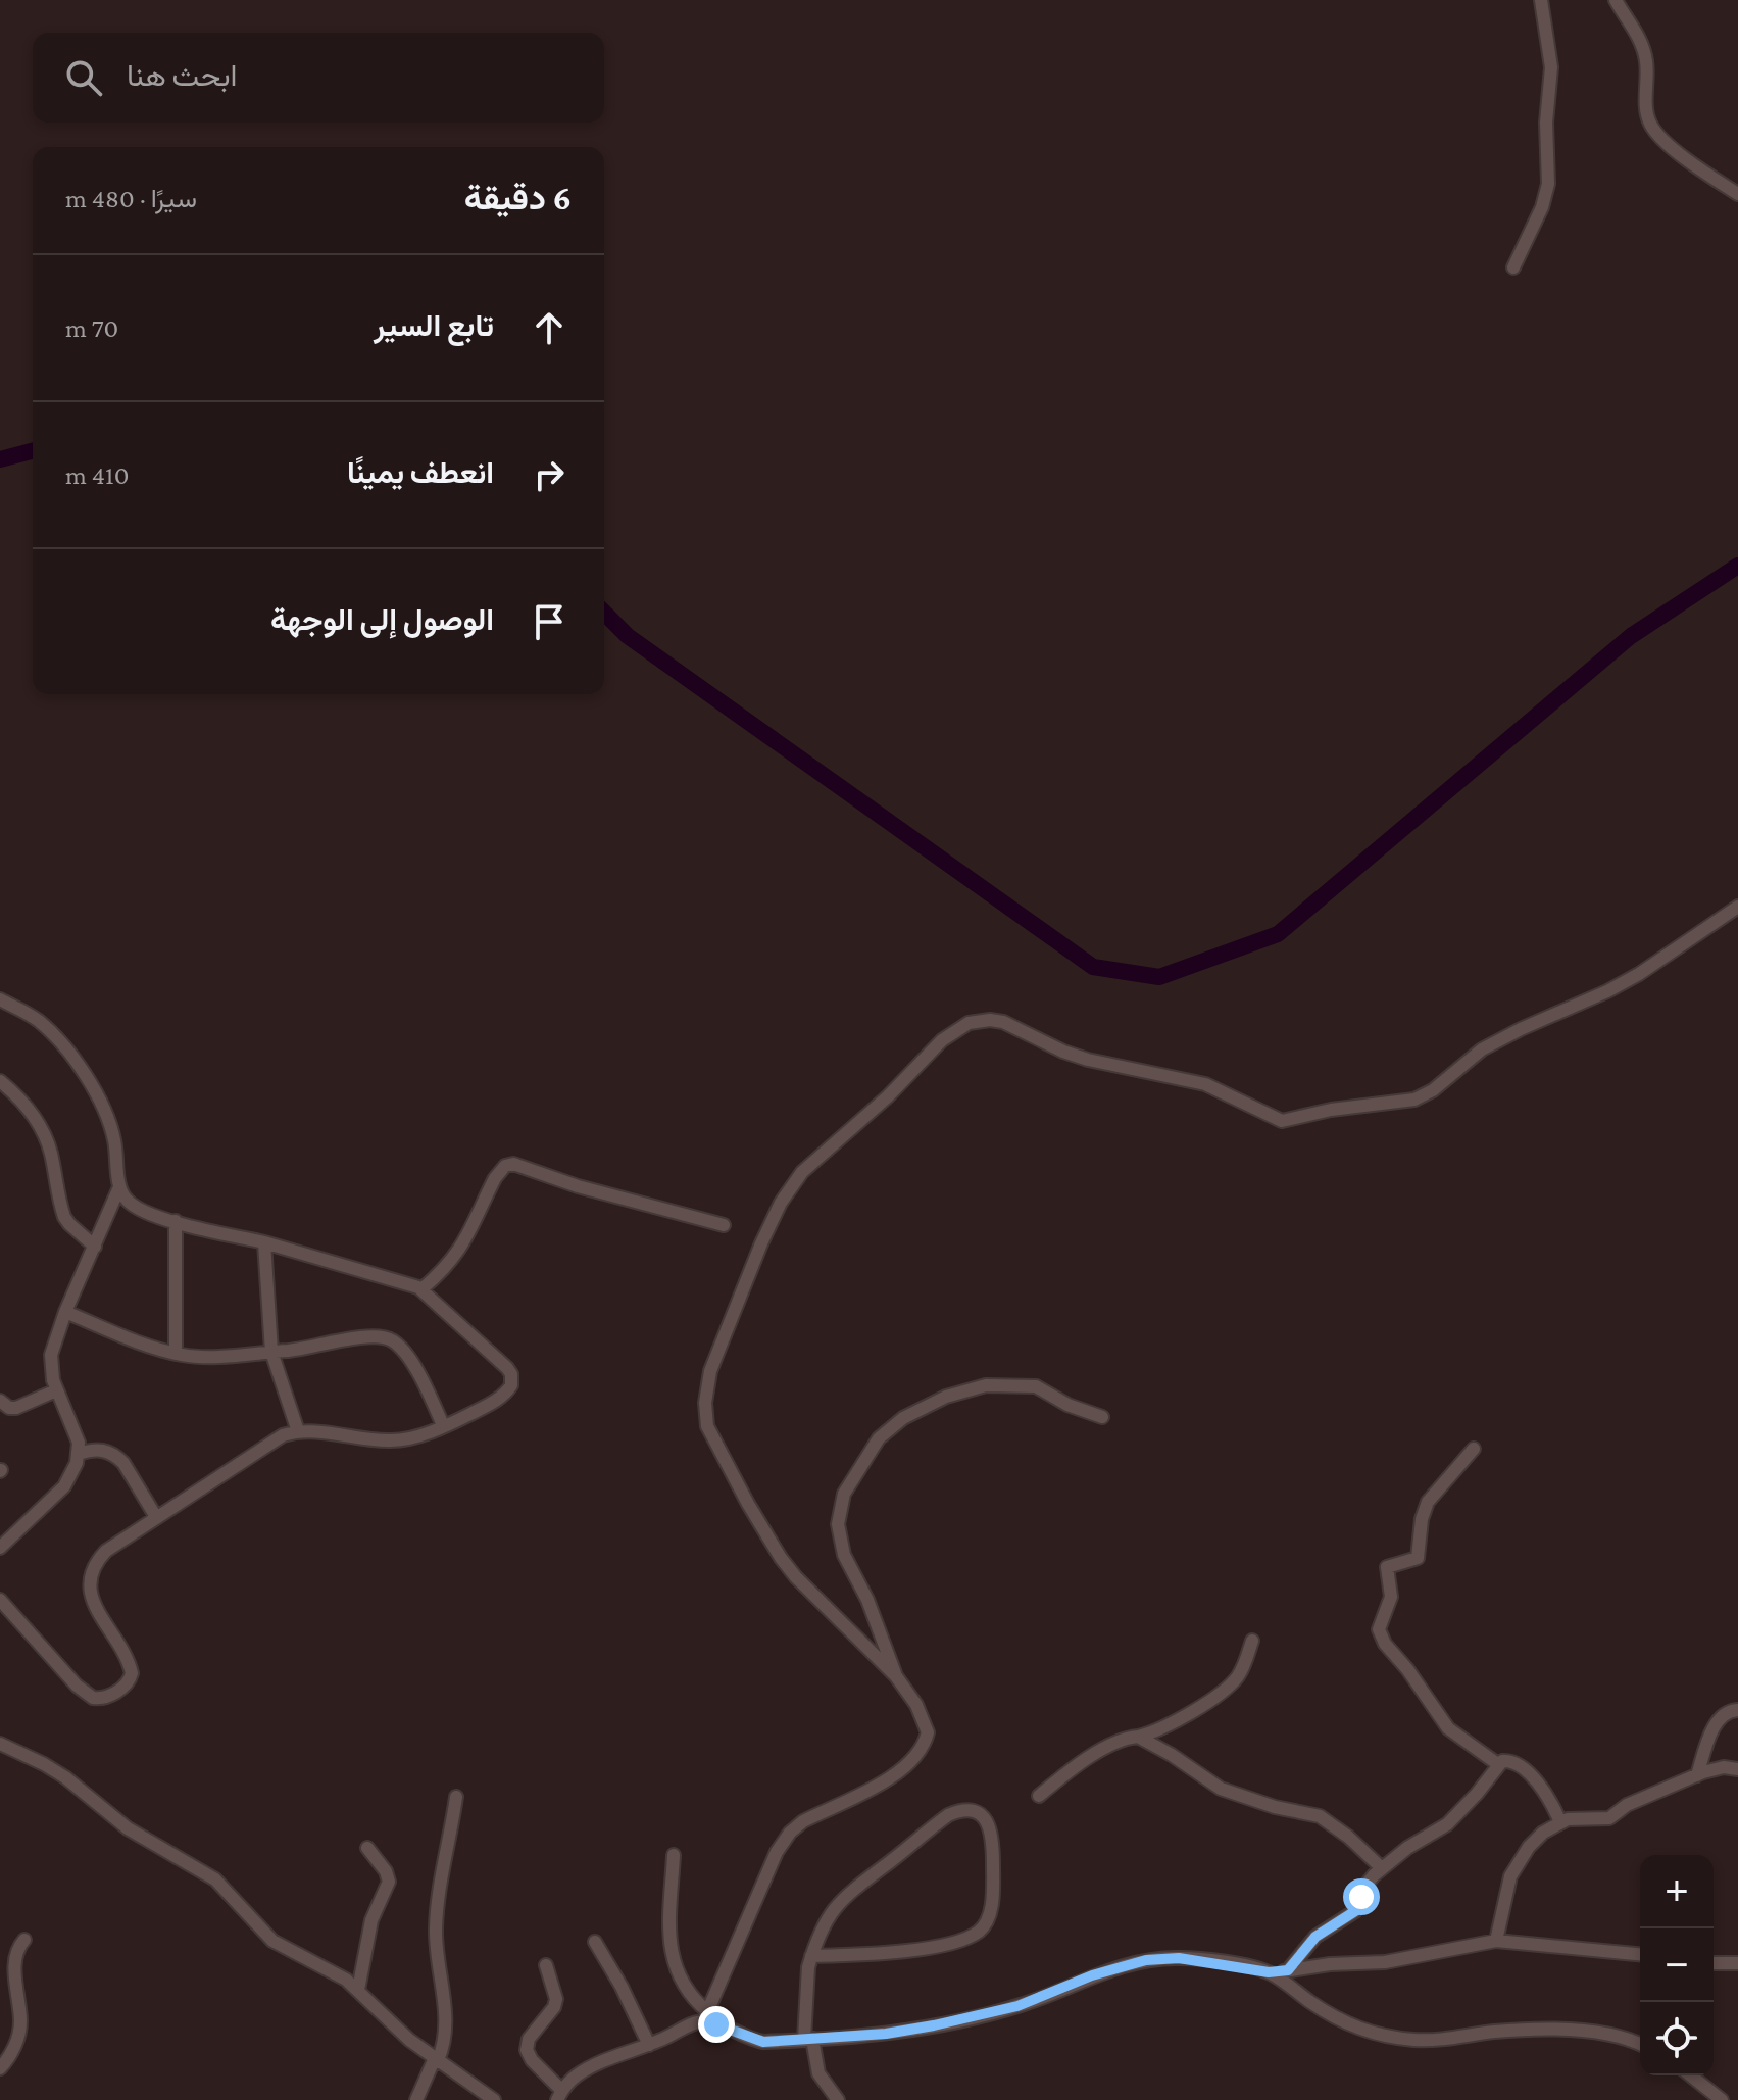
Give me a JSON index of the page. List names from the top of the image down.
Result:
{
  "page": {
    "search": "ابحث هنا",
    "heading": ["6 دقيقة", "سيرًا · 480 m"],
    "list": [
      ["تابع السير", "70 m"],
      ["انعطف يمينًا", "410 m"],
      "الوصول إلى الوجهة"
    ],
    "map_buttons": ["+", "−"]
  }
}
